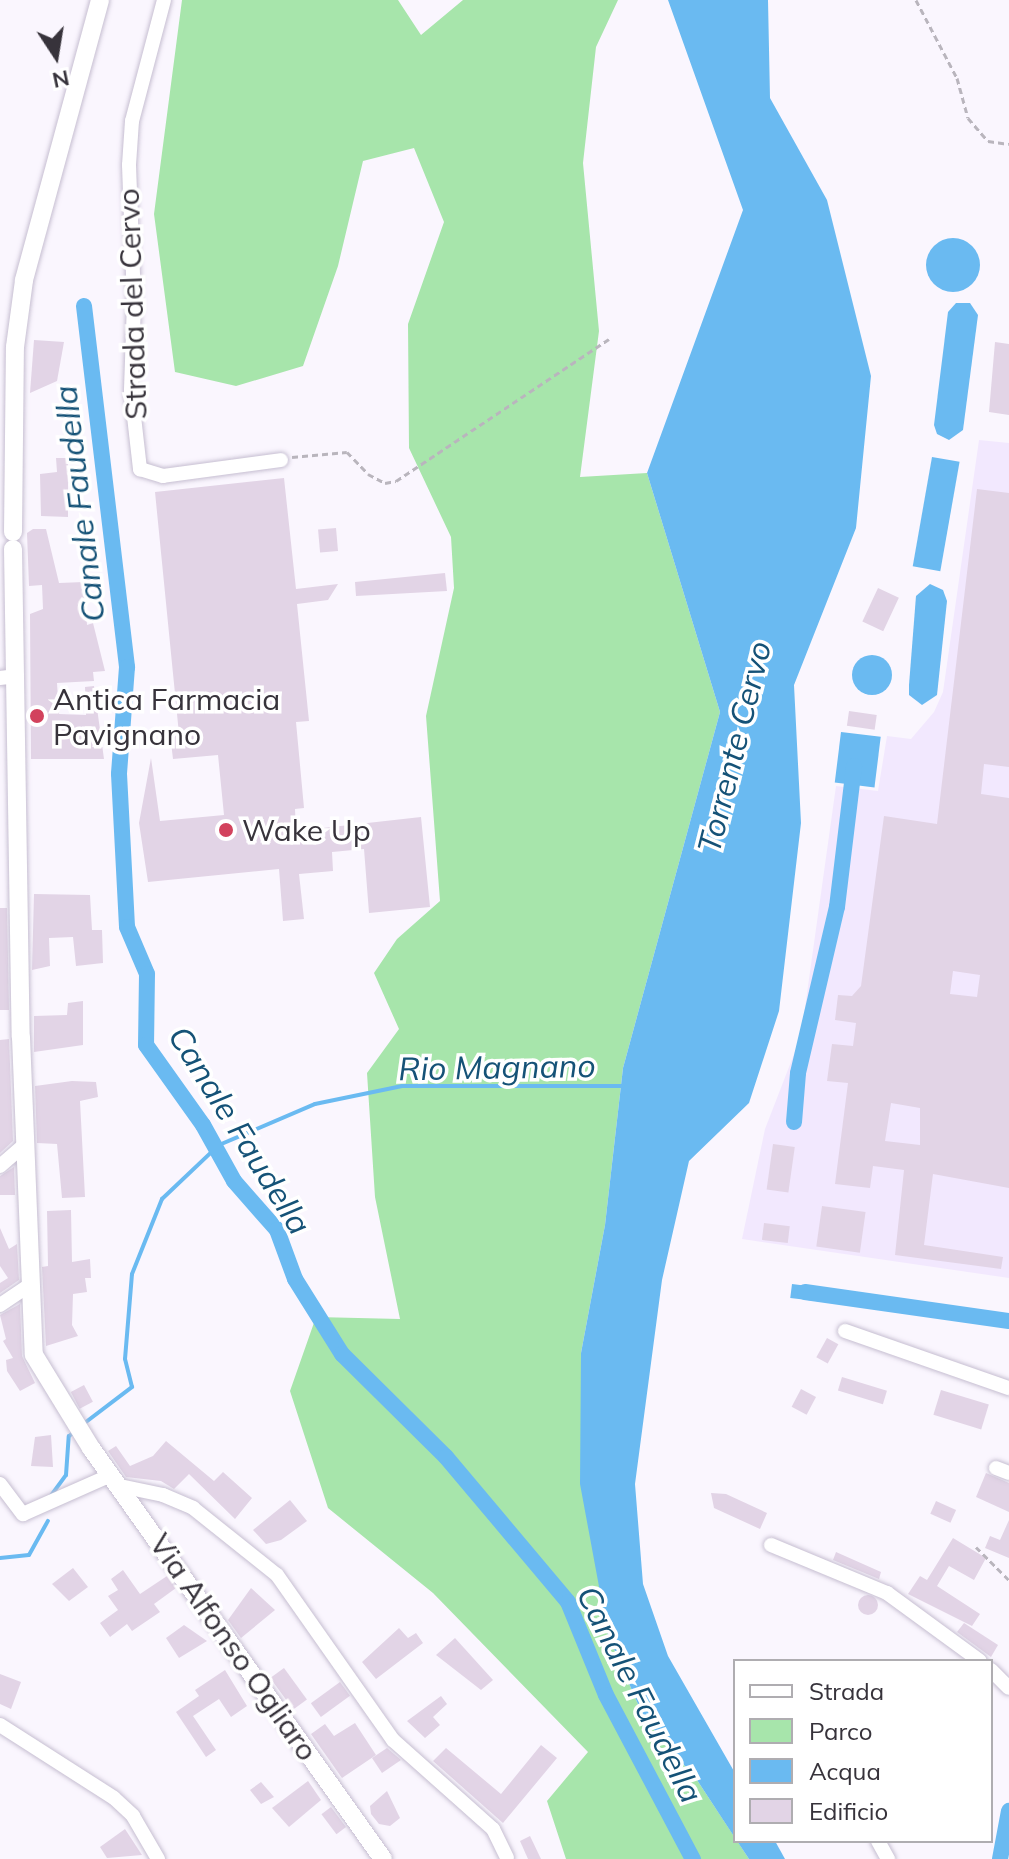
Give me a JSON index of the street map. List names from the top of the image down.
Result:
{
  "streets": {
    "main road": ["Via Alfonso Ogliaro"],
    "street": ["Strada del Cervo"]
  },
  "water": ["Canale Faudella", "Torrente Cervo", "Rio Magnano"],
  "places": ["Antica Farmacia Pavignano", "Wake Up"],
  "legend": [
    "Strada",
    "Parco",
    "Acqua",
    "Edificio"
  ],
  "north": "bottom"
}
